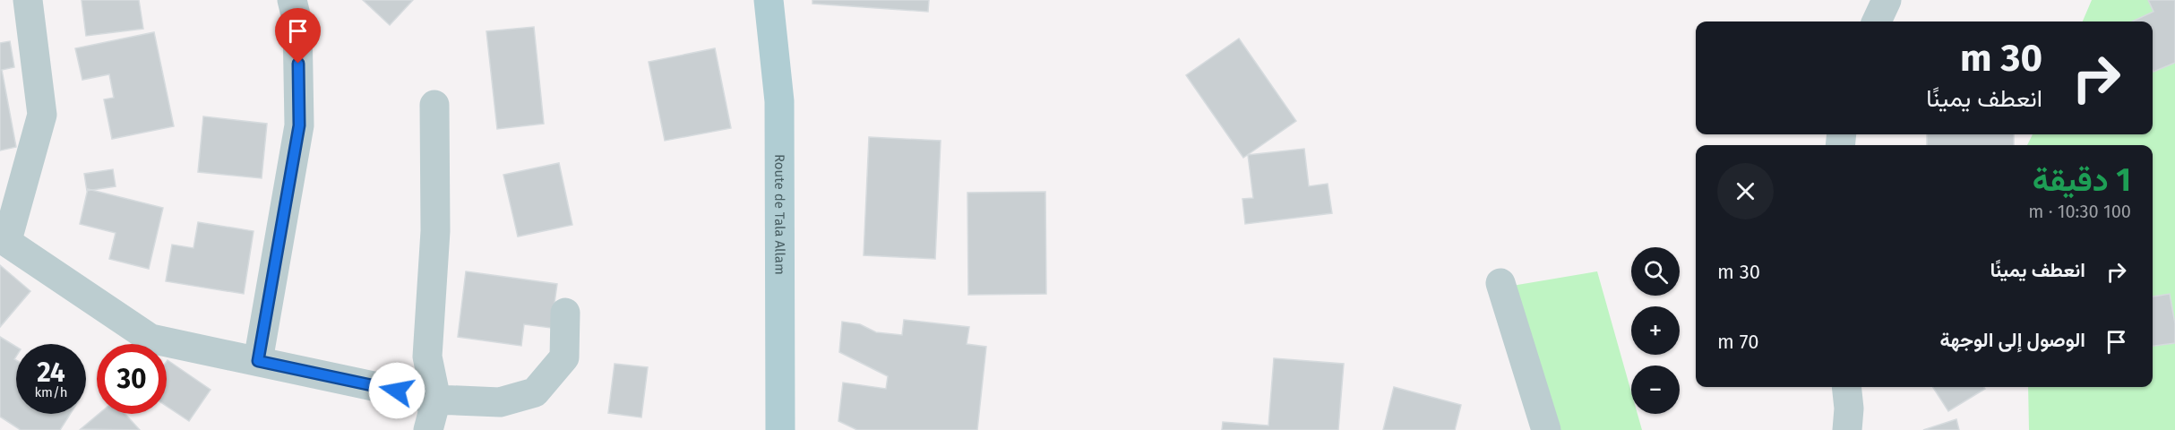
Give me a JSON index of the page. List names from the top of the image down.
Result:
{
  "streets": {
    "main road": ["Route de Tala Allam"]
  },
  "page": {
    "turn": ["30 m", "انعطف يمينًا"],
    "heading": ["1 دقيقة", "100 m · 10:30"],
    "list": [
      {
        "name": "انعطف يمينًا",
        "value": "30 m"
      },
      {
        "name": "الوصول إلى الوجهة",
        "value": "70 m"
      }
    ],
    "map_buttons": ["+", "−"],
    "speed": "24 km/h",
    "limit": "30"
  }
}
